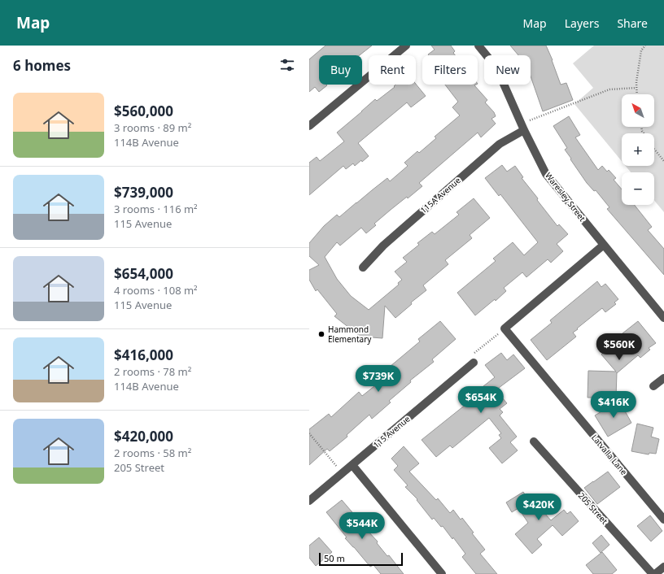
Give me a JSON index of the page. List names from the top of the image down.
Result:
{
  "streets": {
    "street": [
      "115A Avenue",
      "Waresley Street",
      "115 Avenue",
      "Latvalla Lane",
      "205 Street"
    ]
  },
  "crossings": [
    ["115A Avenue", "Waresley Street"]
  ],
  "places": ["Hammond Elementary"],
  "scale_bar": "50 m",
  "north": "top left",
  "page": {
    "header": "Map",
    "nav": ["Map", "Layers", "Share"],
    "heading": "6 homes",
    "chip": [
      "Buy",
      "Rent",
      "Filters",
      "New"
    ],
    "list": [
      {
        "name": "$560,000",
        "note": "3 rooms · 89 m² · 114B Avenue"
      },
      {
        "name": "$739,000",
        "note": "3 rooms · 116 m² · 115 Avenue"
      },
      {
        "name": "$654,000",
        "note": "4 rooms · 108 m² · 115 Avenue"
      },
      {
        "name": "$416,000",
        "note": "2 rooms · 78 m² · 114B Avenue"
      },
      {
        "name": "$420,000",
        "note": "2 rooms · 58 m² · 205 Street"
      }
    ],
    "map_buttons": ["+", "−"],
    "price": [
      "$560K",
      "$739K",
      "$654K",
      "$416K",
      "$420K",
      "$544K"
    ],
    "scale": "50 m"
  }
}
